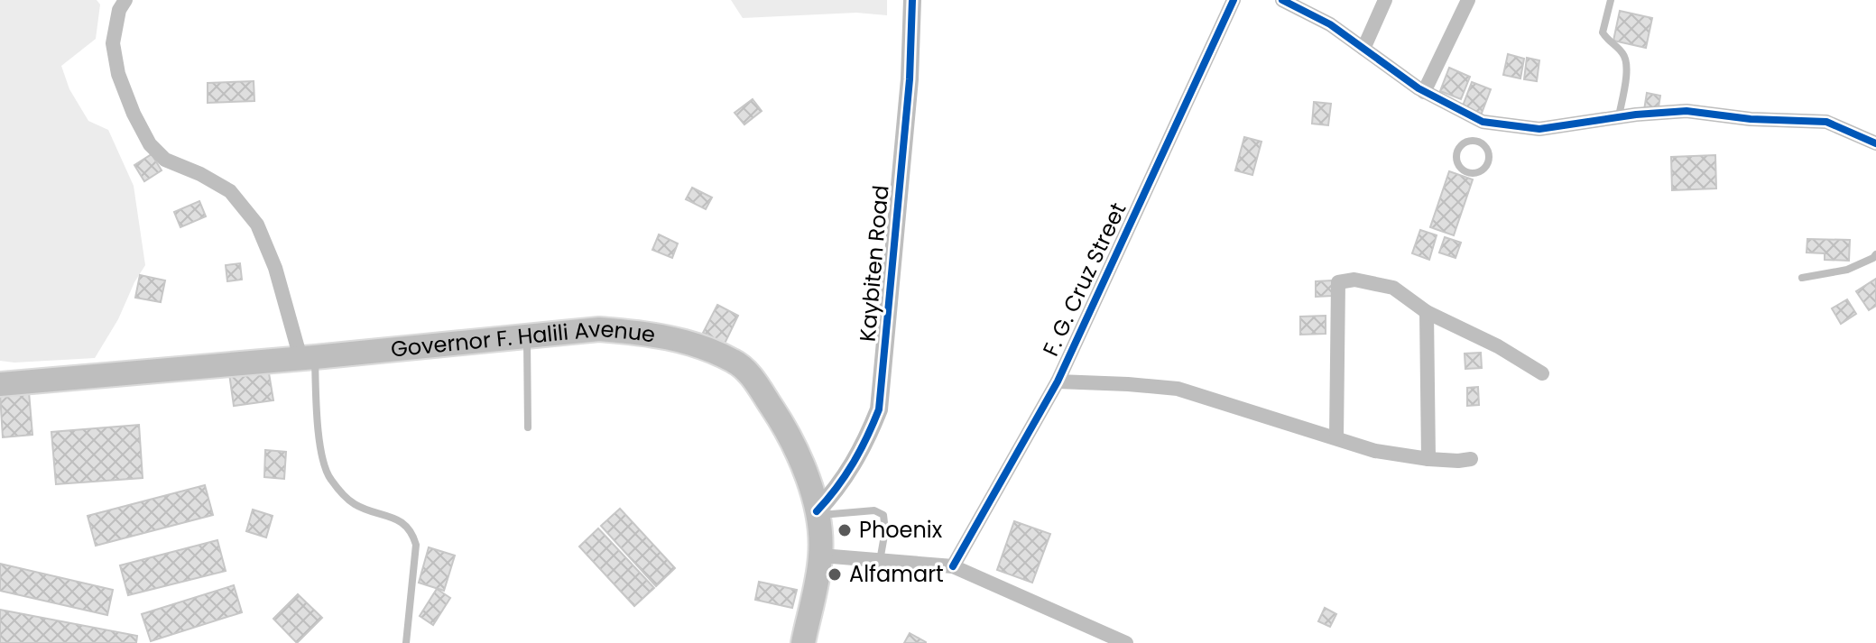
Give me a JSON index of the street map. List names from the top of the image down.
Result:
{
  "streets": {
    "main road": ["Governor F. Halili Avenue"],
    "street": ["Kaybiten Road", "F. G. Cruz Street"]
  },
  "crossings": [
    ["Kaybiten Road", "Governor F. Halili Avenue"]
  ],
  "places": ["Phoenix", "Alfamart"]
}
